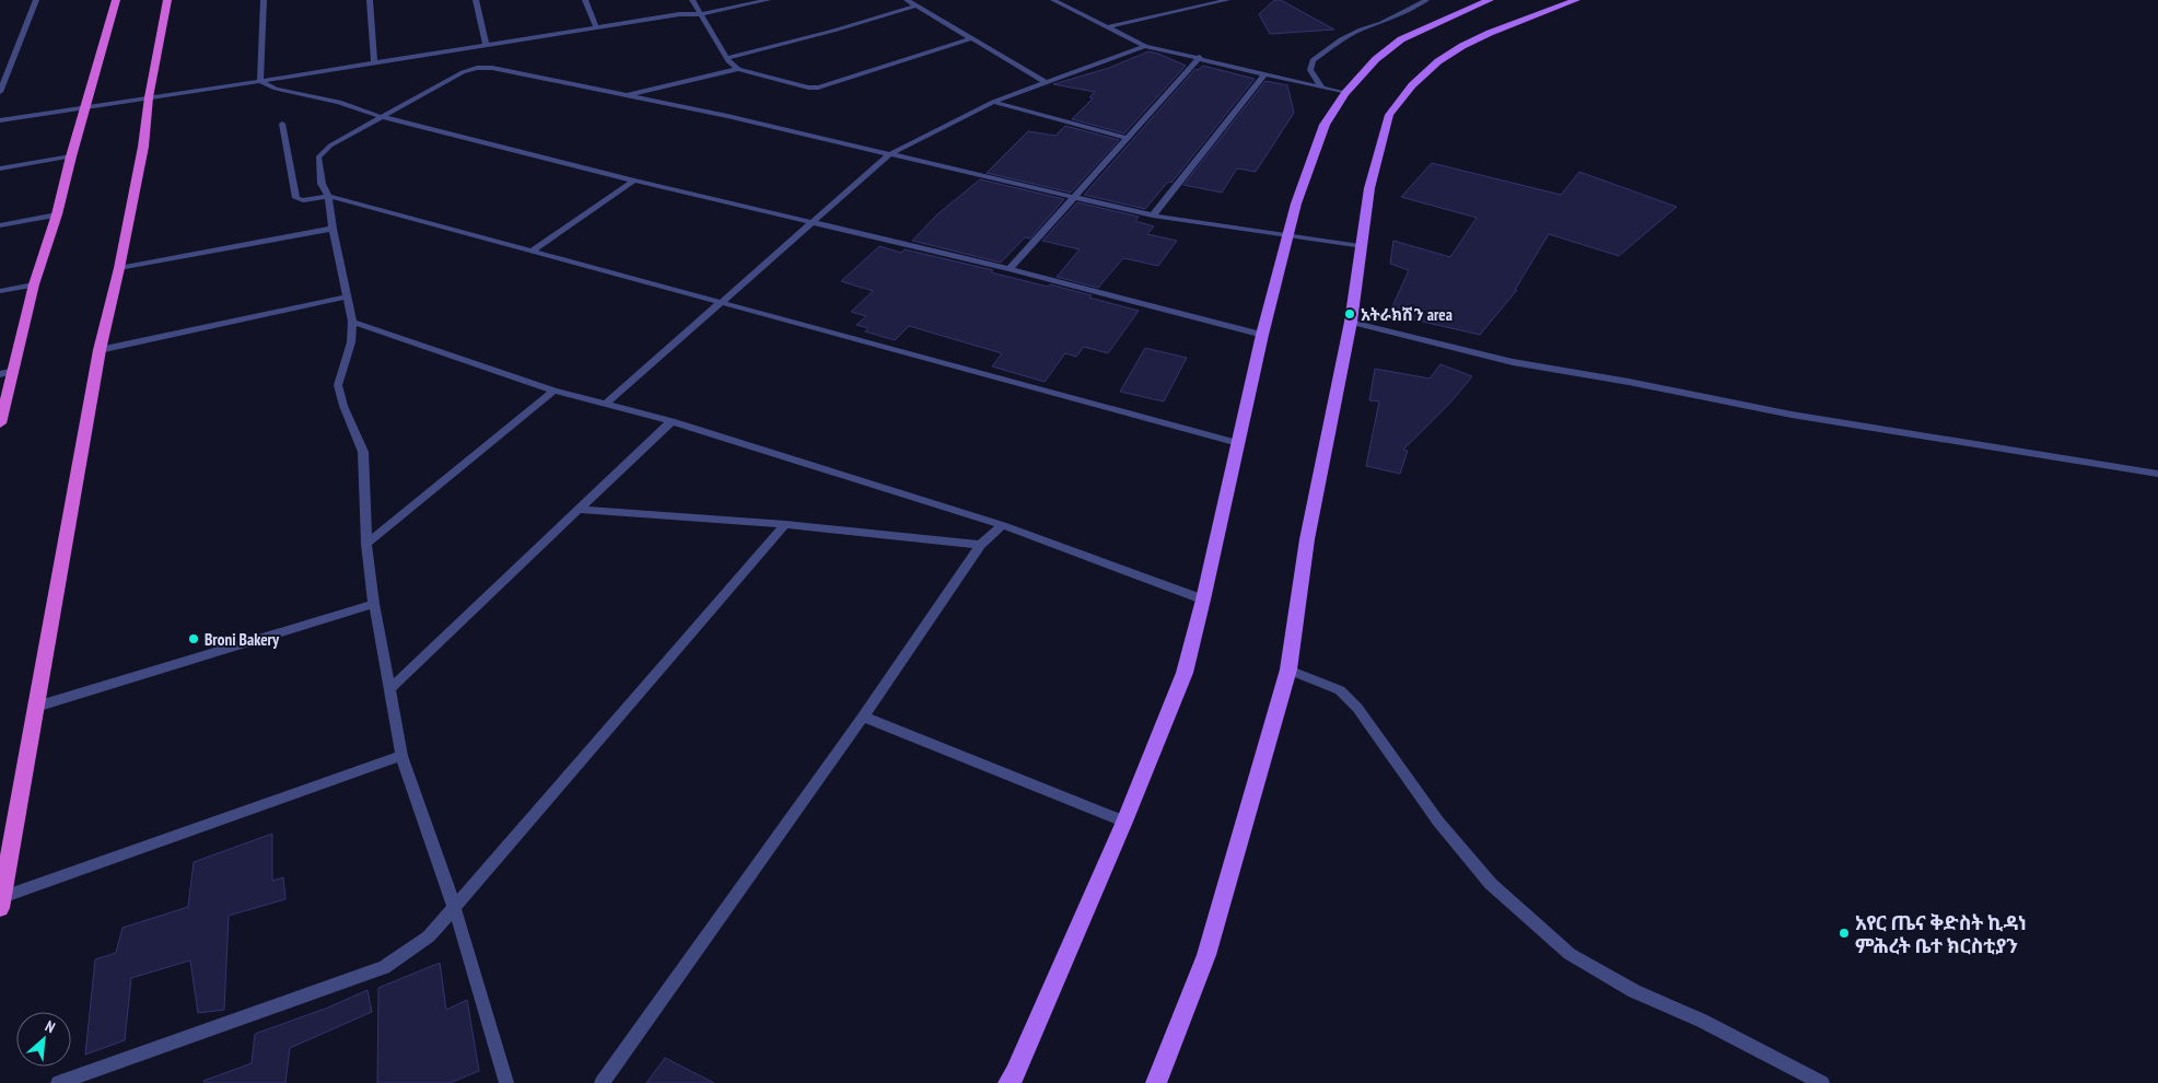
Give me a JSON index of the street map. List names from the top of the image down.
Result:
{
  "places": ["አትራክሽን area", "Broni Bakery", "አየር ጤና ቅድስት ኪዳነ ምሕረት ቤተ ክርስቲያን"],
  "north": "top right"
}
